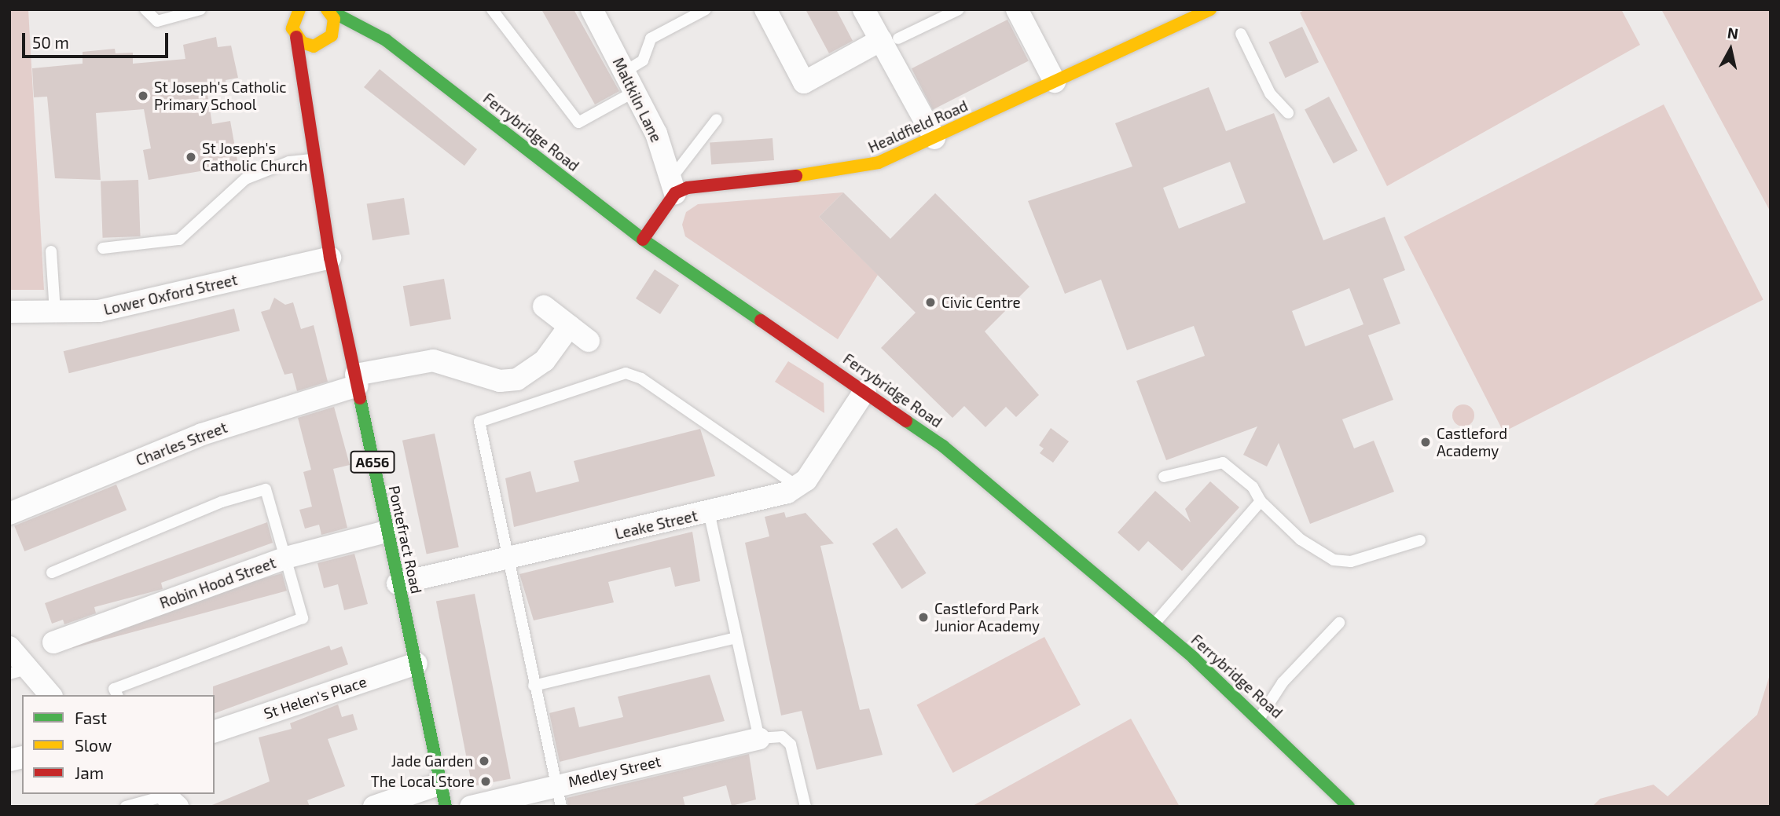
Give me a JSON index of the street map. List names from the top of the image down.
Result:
{
  "streets": {
    "street": [
      "Maltkiln Lane",
      "Healdfield Road",
      "Ferrybridge Road",
      "Lower Oxford Street",
      "Charles Street",
      "A656",
      "Leake Street",
      "Pontefract Road",
      "Robin Hood Street",
      "St Helen's Place",
      "Medley Street"
    ]
  },
  "crossings": [
    ["Maltkiln Lane", "Healdfield Road"],
    ["Lower Oxford Street", "Pontefract Road"],
    ["Charles Street", "Pontefract Road"],
    ["A656", "Pontefract Road"],
    ["Leake Street", "Pontefract Road"],
    ["Pontefract Road", "Robin Hood Street"],
    ["Pontefract Road", "St Helen's Place"]
  ],
  "places": [
    "St Joseph's Catholic Primary School",
    "St Joseph's Catholic Church",
    "Civic Centre",
    "Castleford Academy",
    "Castleford Park Junior Academy",
    "Jade Garden",
    "The Local Store"
  ],
  "legend": ["Fast", "Slow", "Jam"],
  "scale_bar": "50 m",
  "north": "top"
}
